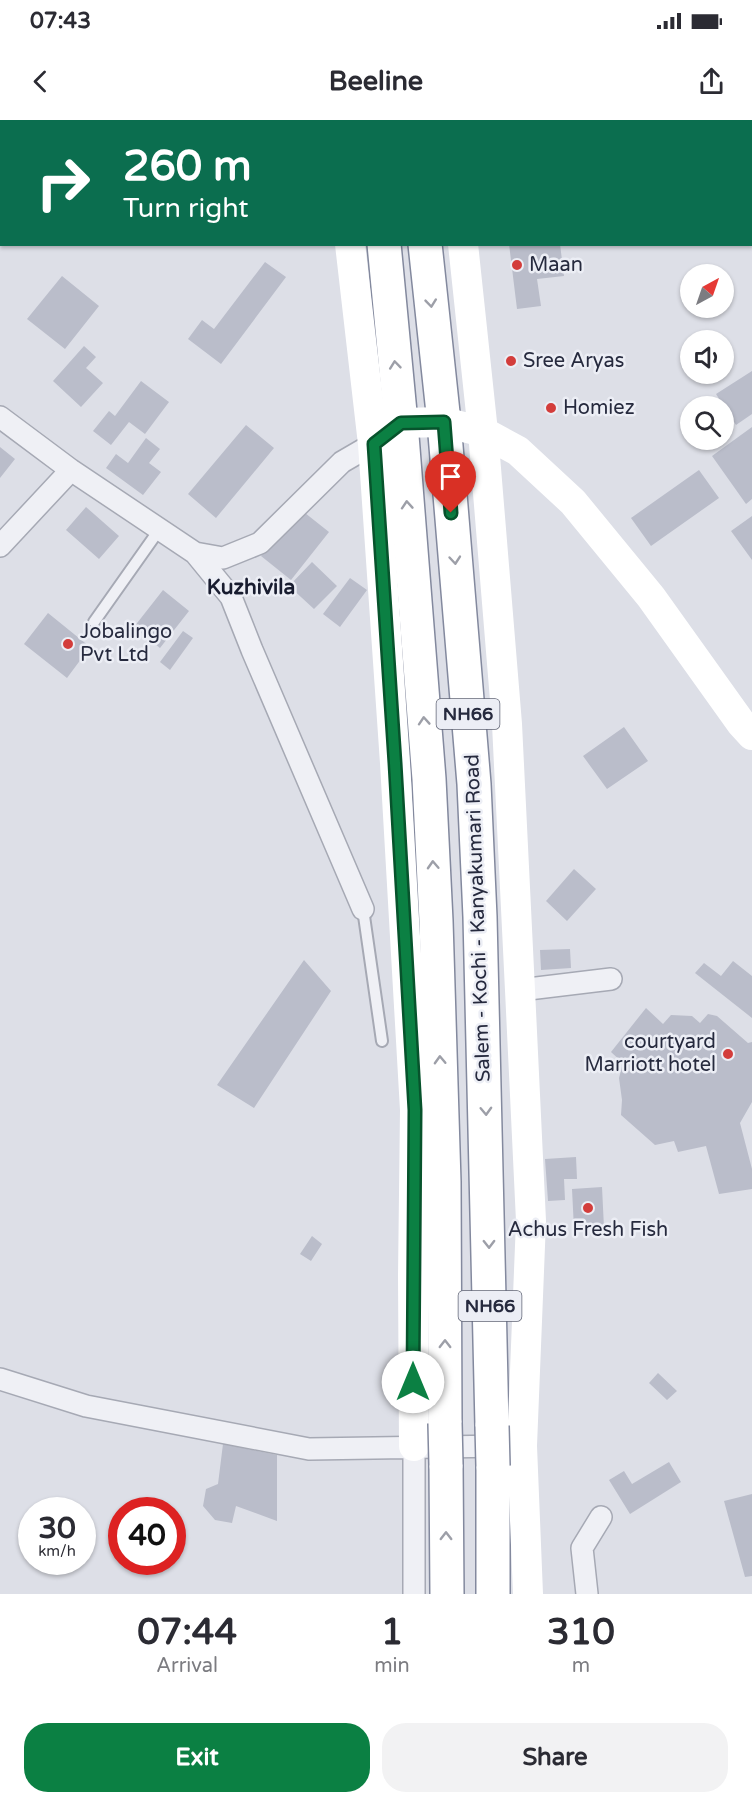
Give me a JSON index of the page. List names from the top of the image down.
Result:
{
  "streets": {
    "highway": ["NH66", "Salem - Kochi - Kanyakumari Road"]
  },
  "districts": ["Kuzhivila"],
  "places": [
    "Maan",
    "Sree Aryas",
    "Homiez",
    "Jobalingo Pvt Ltd",
    "courtyard Marriott hotel",
    "Achus Fresh Fish"
  ],
  "north": "top right",
  "page": {
    "status": "07:43",
    "header": "Beeline",
    "turn": ["260 m", "Turn right"],
    "speed": "30 km/h",
    "limit": "40",
    "eta": [
      "07:44",
      "Arrival",
      "1",
      "min",
      "310",
      "m"
    ],
    "buttons": ["Exit", "Share"]
  }
}
